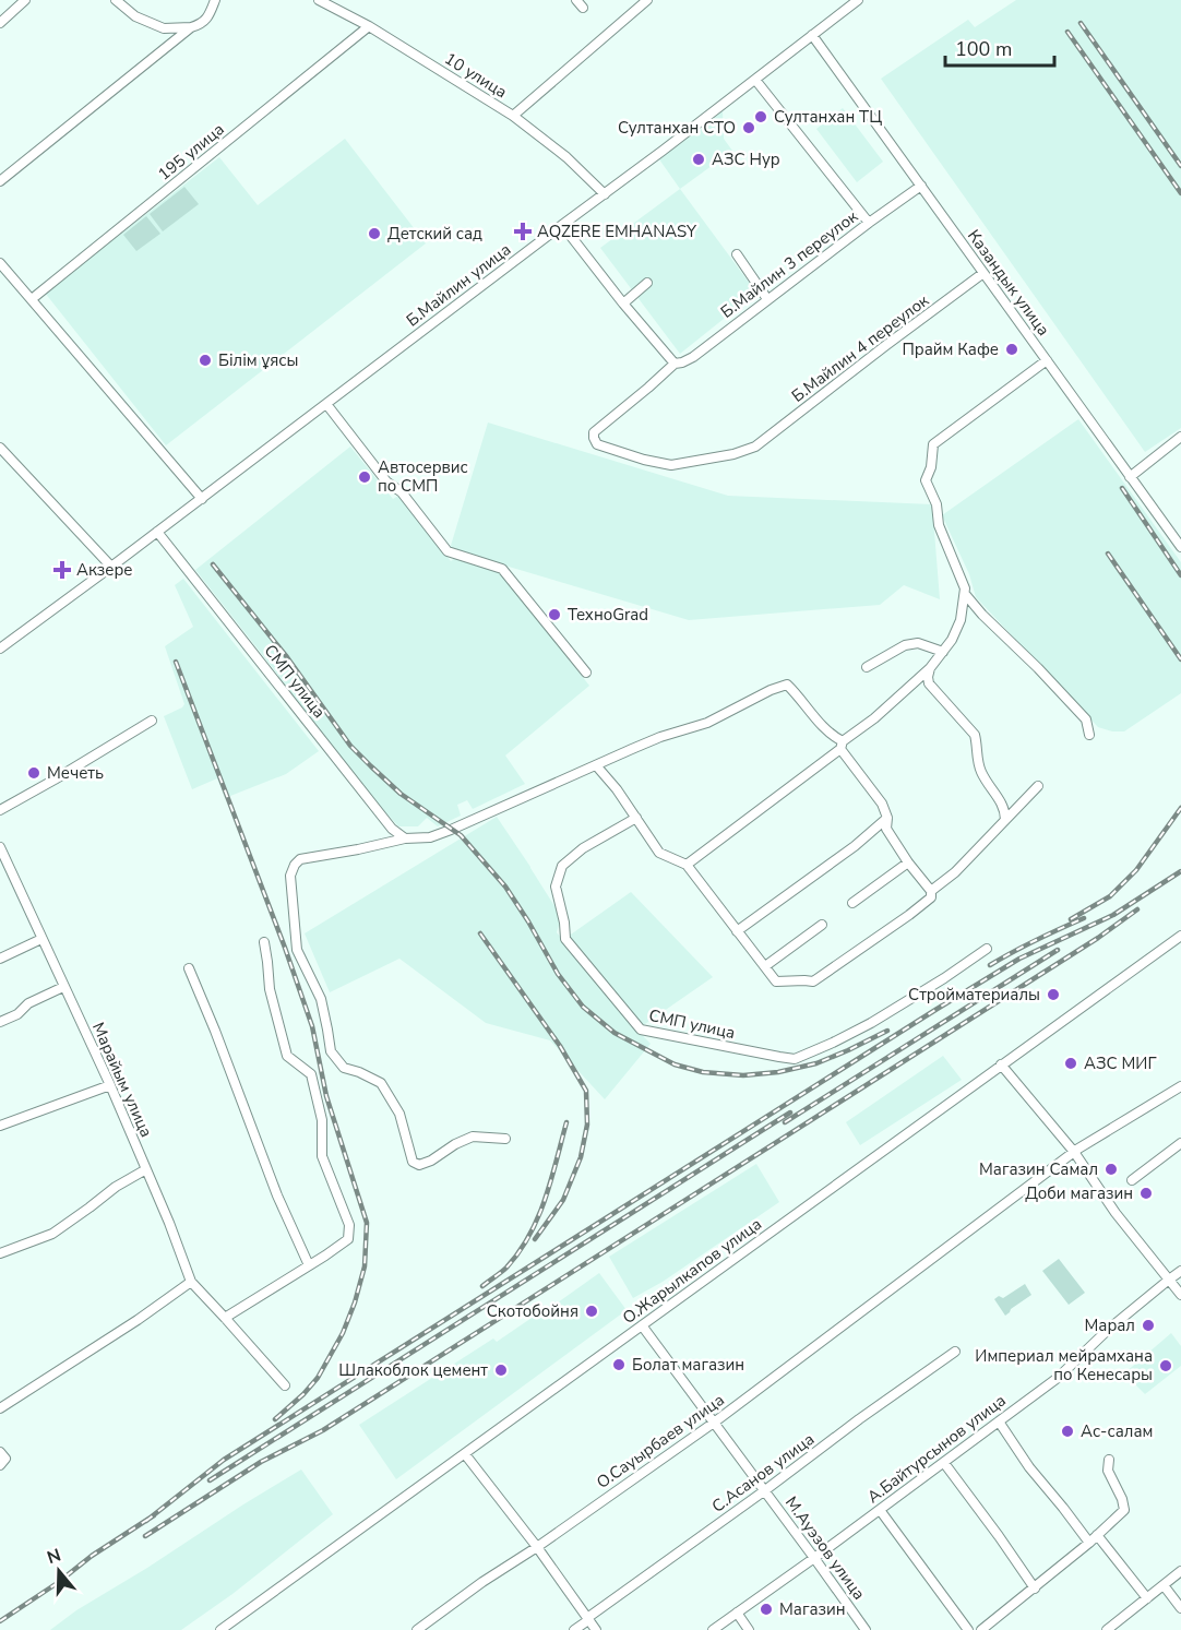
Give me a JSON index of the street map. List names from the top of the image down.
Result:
{
  "streets": {
    "street": [
      "10 улица",
      "195 улица",
      "Б.Майлин 3 переулок",
      "Казандык улица",
      "Б.Майлин улица",
      "Б.Майлин 4 переулок",
      "СМП улица",
      "Марайым улица",
      "О.Жарылкапов улица",
      "О.Сауырбаев улица",
      "А.Байтурсынов улица",
      "С.Асанов улица",
      "М.Ауэзов улица"
    ]
  },
  "crossings": [
    ["10 улица", "195 улица"],
    ["10 улица", "Б.Майлин улица"],
    ["Б.Майлин 3 переулок", "Казандык улица"],
    ["Б.Майлин 3 переулок", "Б.Майлин 4 переулок"],
    ["Казандык улица", "Б.Майлин улица"],
    ["Казандык улица", "Б.Майлин 4 переулок"],
    ["Б.Майлин улица", "СМП улица"],
    ["О.Жарылкапов улица", "М.Ауэзов улица"],
    ["О.Сауырбаев улица", "М.Ауэзов улица"],
    ["А.Байтурсынов улица", "М.Ауэзов улица"],
    ["С.Асанов улица", "М.Ауэзов улица"]
  ],
  "places": {
    "other": [
      "Султанхан ТЦ",
      "Султанхан СТО",
      "АЗС Нур",
      "Детский сад",
      "Прайм Кафе",
      "Білім ұясы",
      "Автосервис по СМП",
      "ТехноGrad",
      "Мечеть",
      "Стройматериалы",
      "АЗС МИГ",
      "Магазин Самал",
      "Доби магазин",
      "Скотобойня",
      "Марал",
      "Болат магазин",
      "Империал мейрамхана по Кенесары",
      "Шлакоблок цемент",
      "Ас-салам",
      "Магазин"
    ],
    "health": ["AQZERE EMHANASY", "Акзере"]
  },
  "scale_bar": "100 m",
  "north": "top"
}
